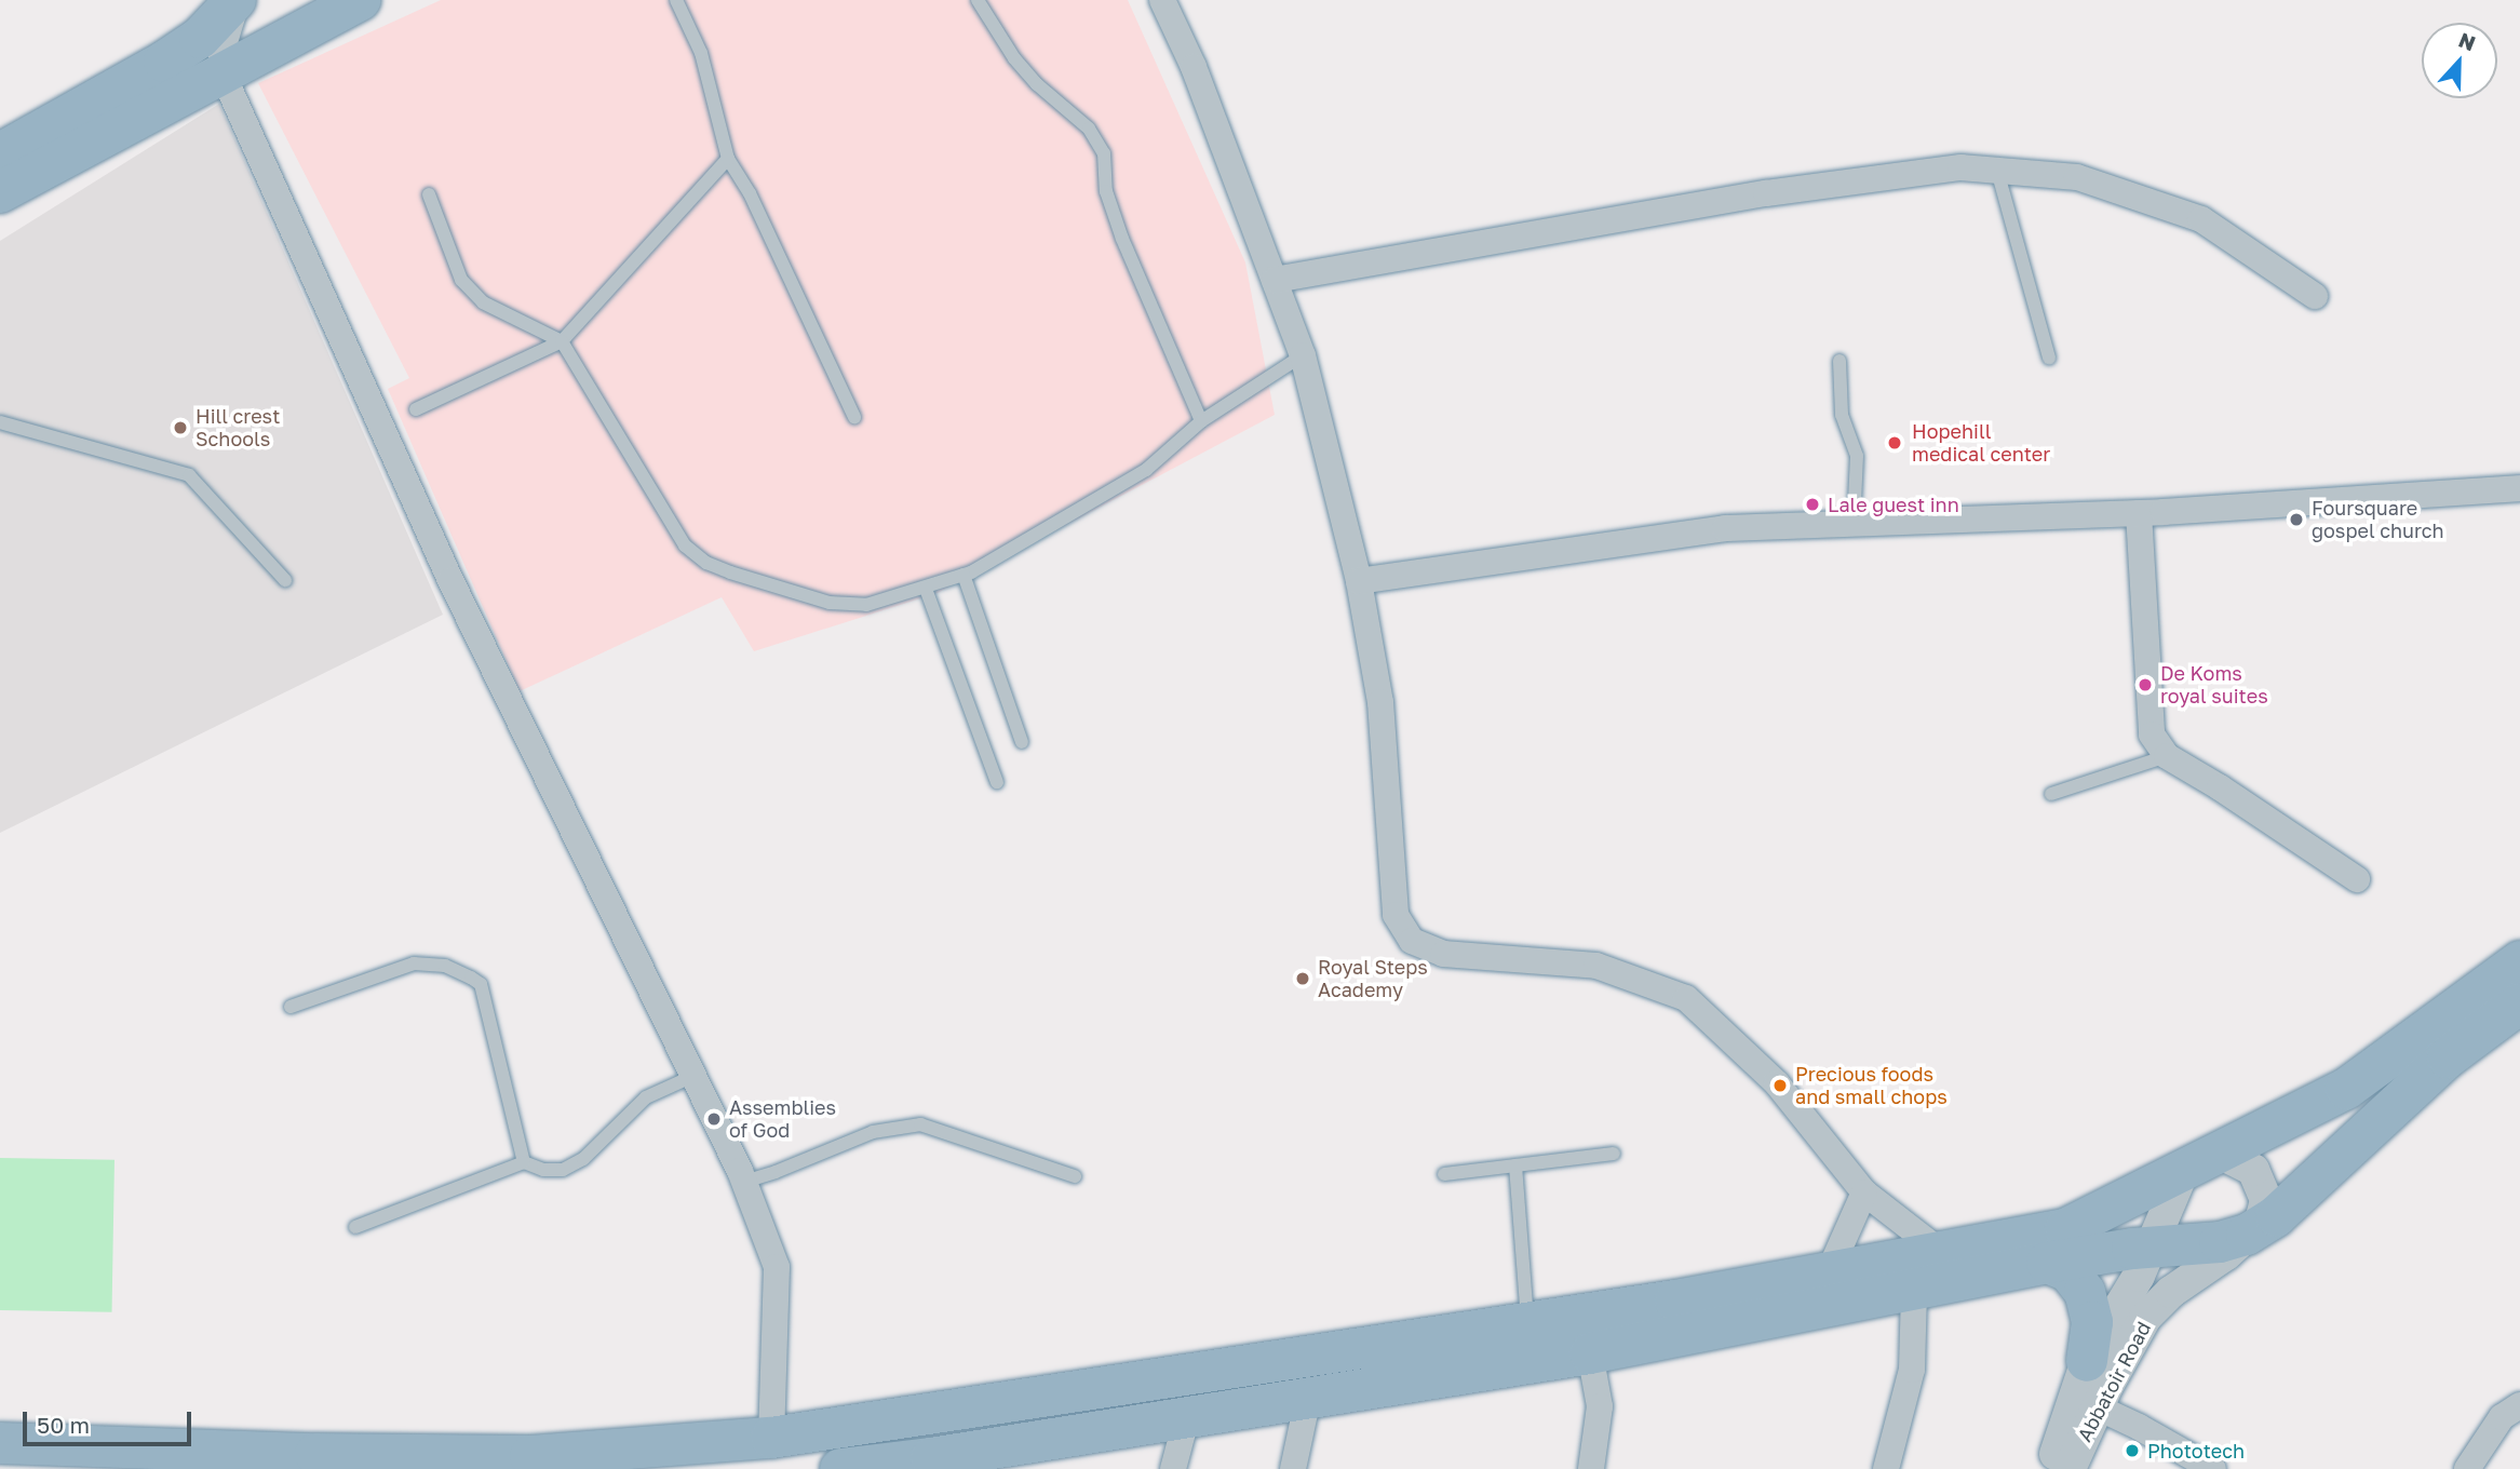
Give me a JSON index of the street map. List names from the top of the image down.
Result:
{
  "streets": {
    "street": ["Abbatoir Road"]
  },
  "places": [
    "Hill crest Schools",
    "Hopehill medical center",
    "Lale guest inn",
    "Foursquare gospel church",
    "De Koms royal suites",
    "Royal Steps Academy",
    "Precious foods and small chops",
    "Assemblies of God",
    "Phototech"
  ],
  "scale_bar": "50 m",
  "north": "top"
}
